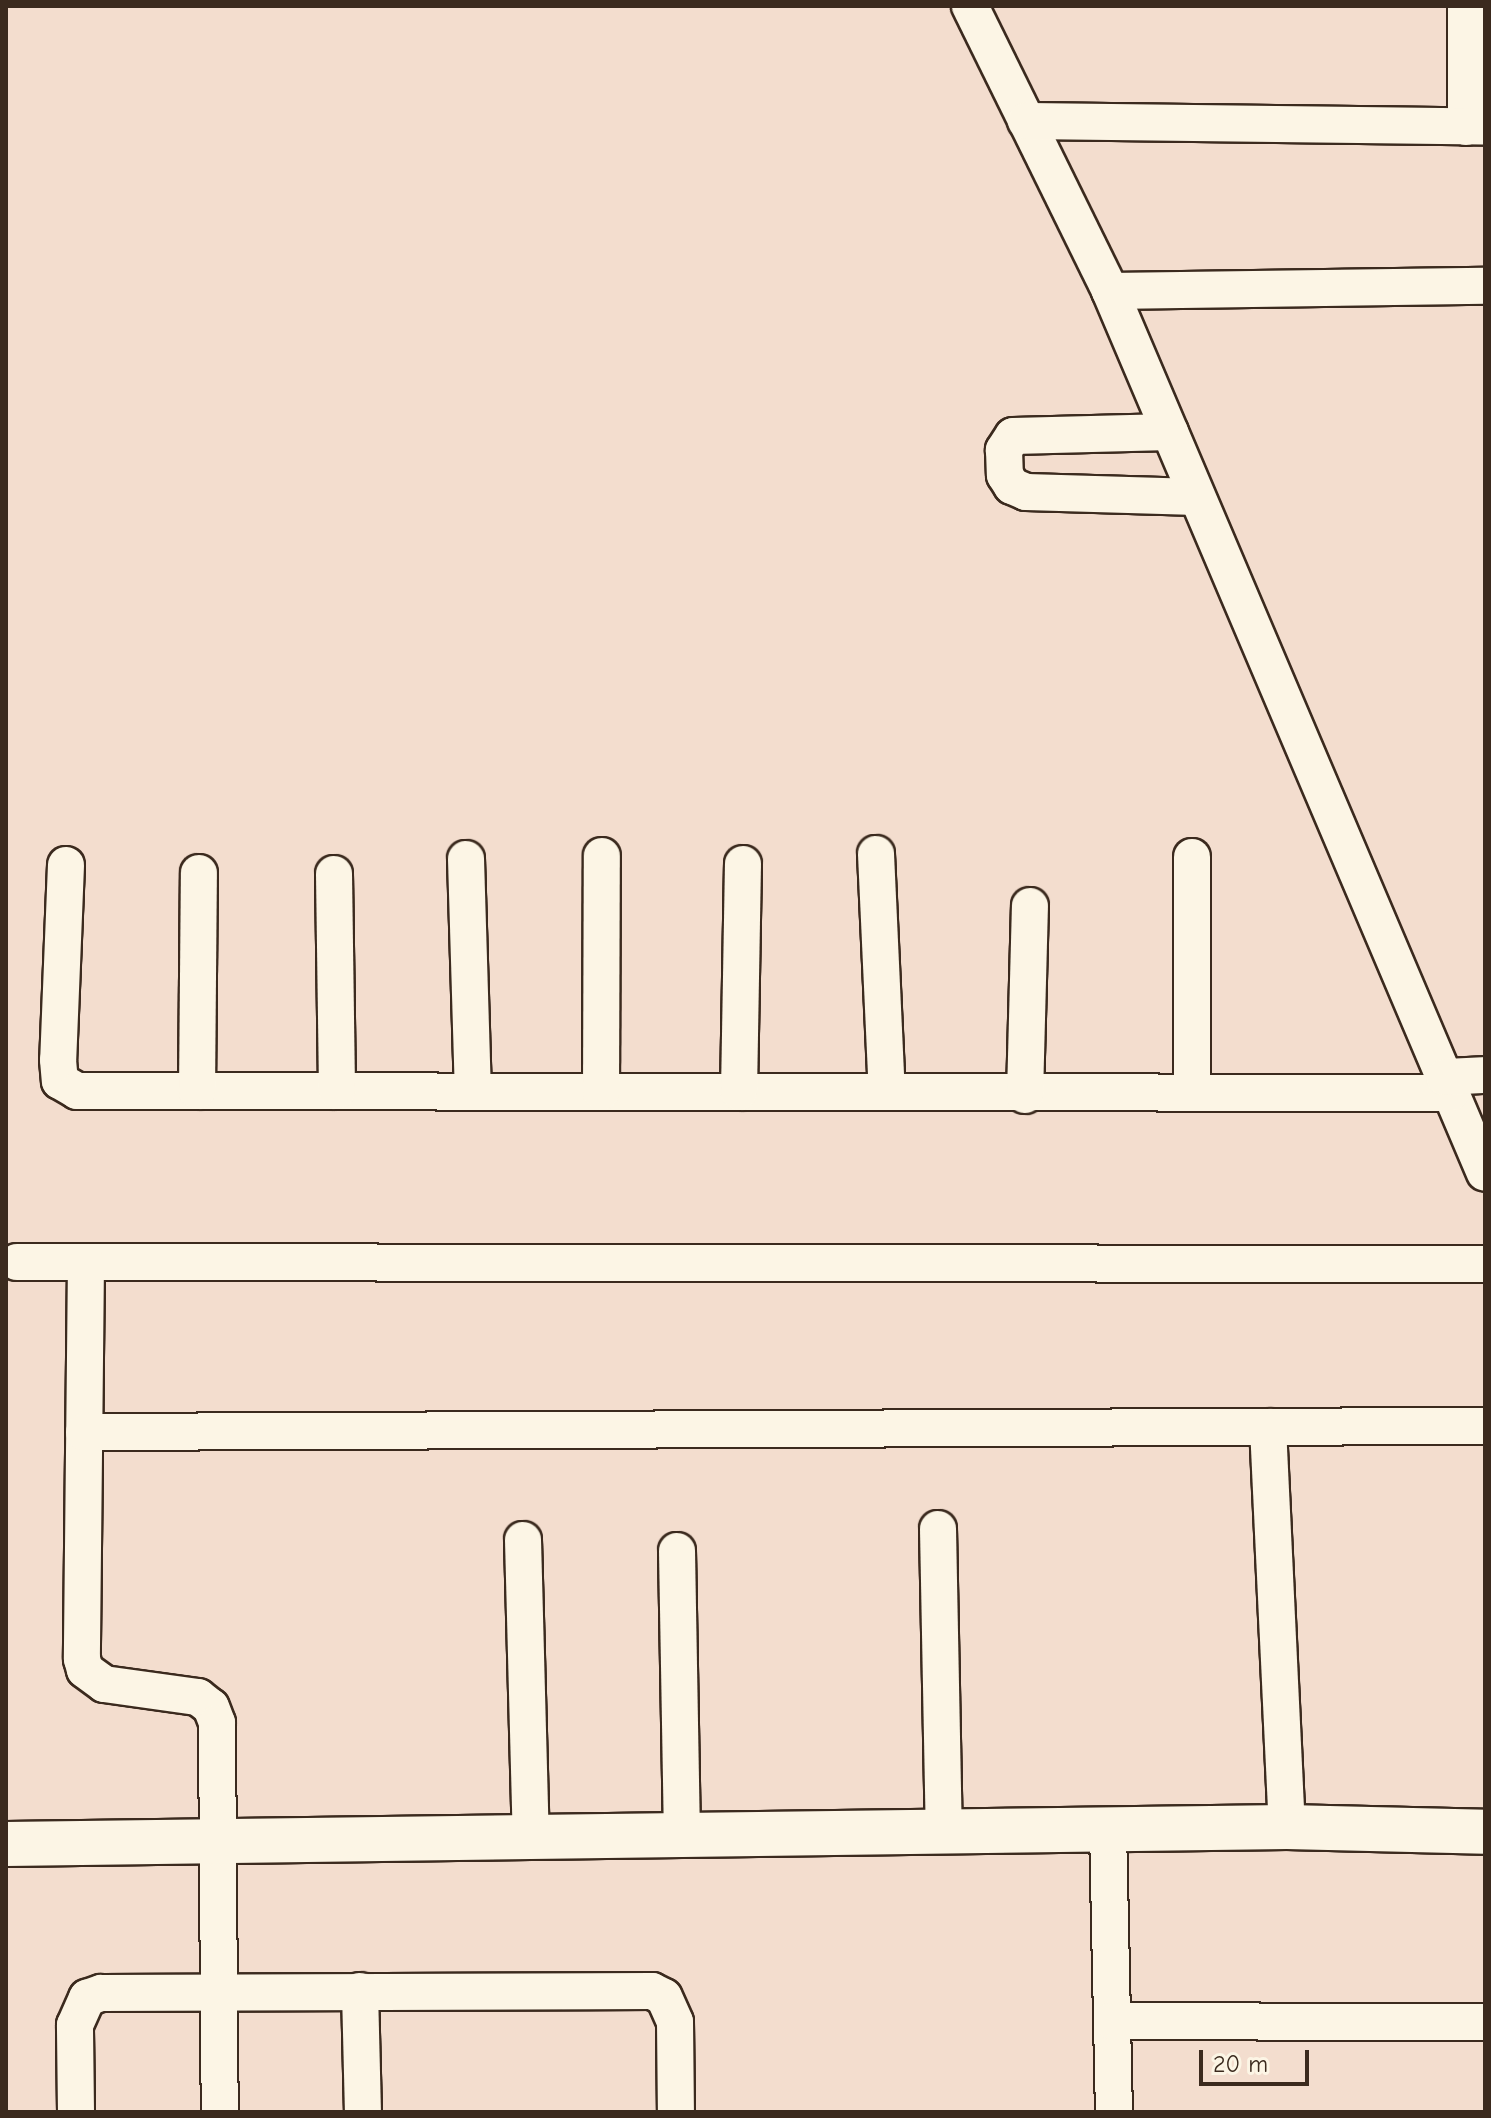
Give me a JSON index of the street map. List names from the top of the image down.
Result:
{
  "scale_bar": "20 m"
}
